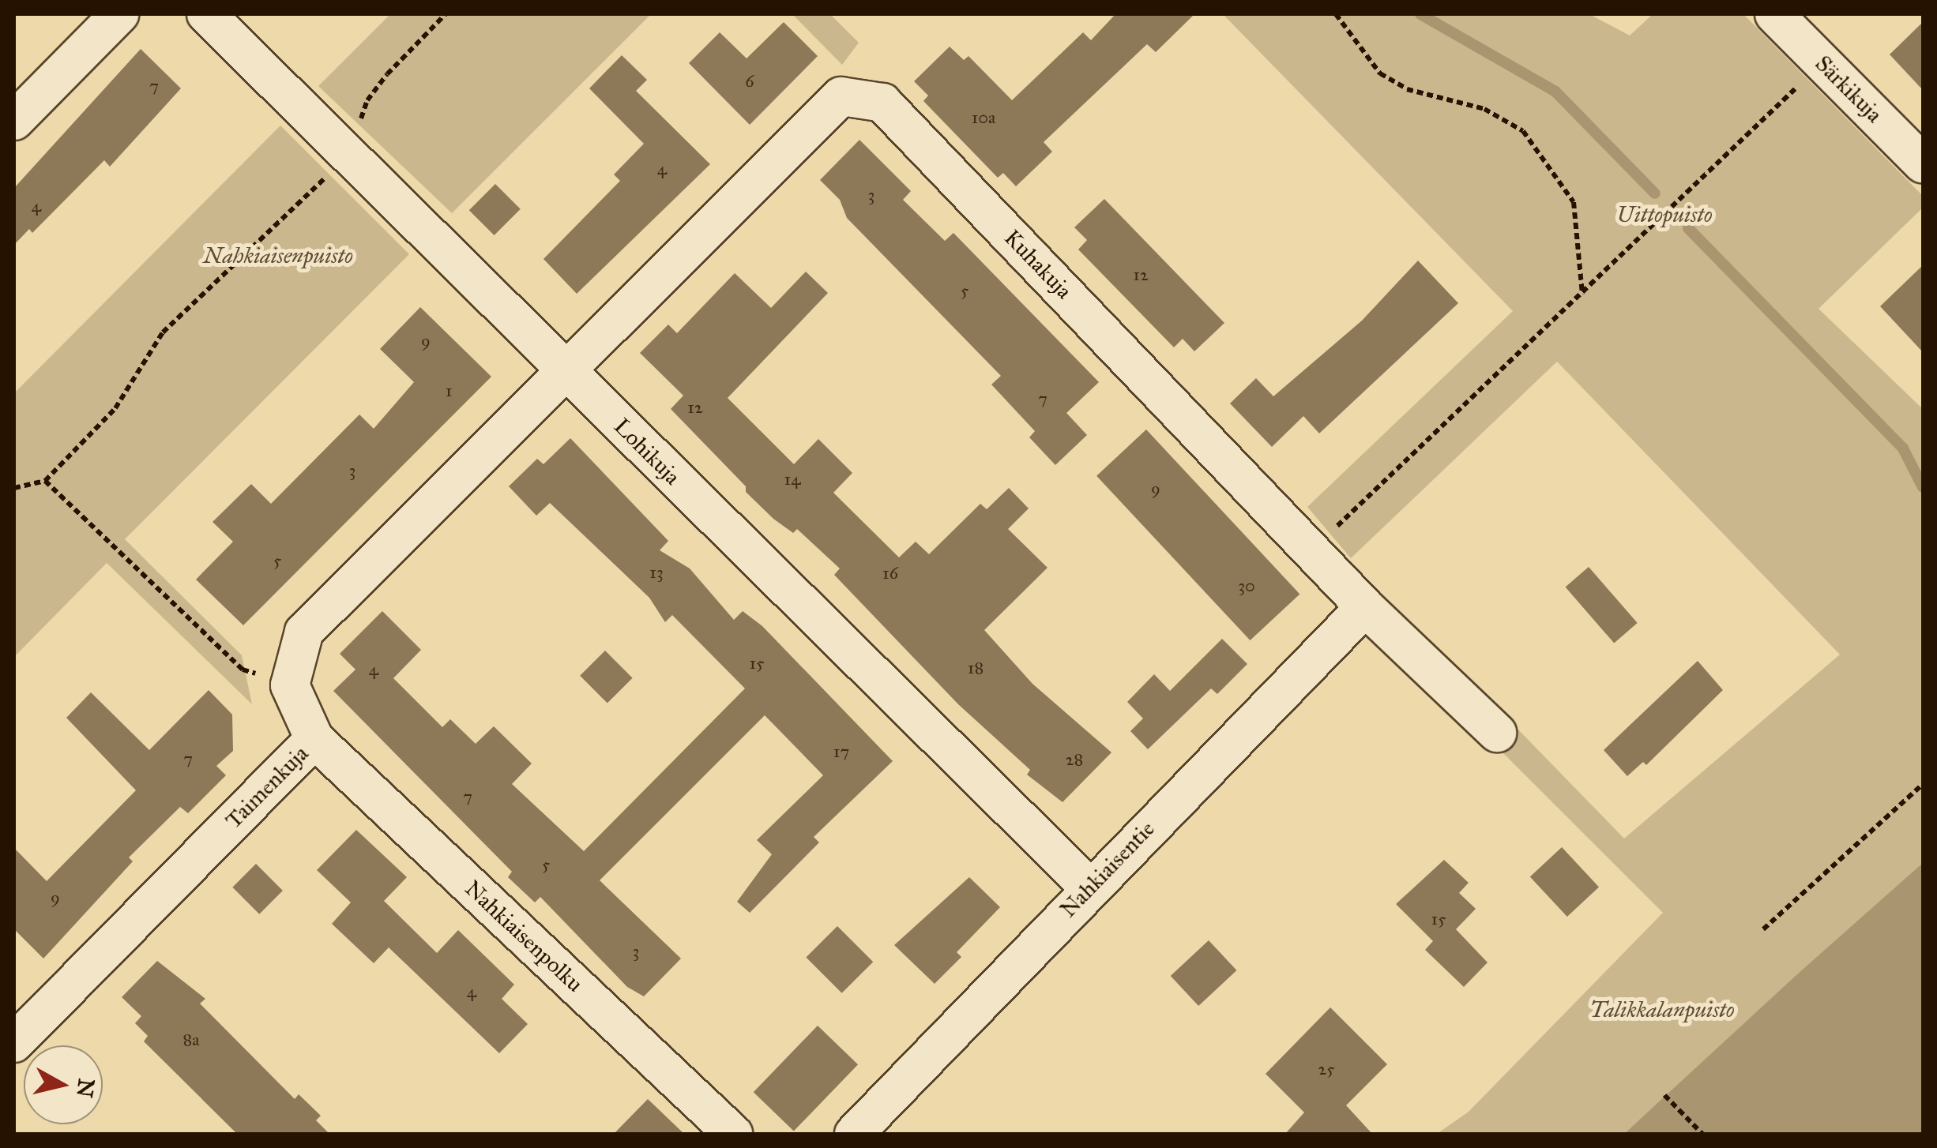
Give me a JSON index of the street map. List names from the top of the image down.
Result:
{
  "streets": {
    "street": [
      "Särkikuja",
      "Kuhakuja",
      "Lohikuja",
      "Taimenkuja",
      "Nahkiaisentie",
      "Nahkiaisenpolku"
    ]
  },
  "crossings": [
    ["Kuhakuja", "Lohikuja"],
    ["Kuhakuja", "Nahkiaisentie"],
    ["Lohikuja", "Nahkiaisentie"],
    ["Taimenkuja", "Nahkiaisenpolku"]
  ],
  "parks": ["Uittopuisto", "Nahkiaisenpuisto", "Talikkalanpuisto"],
  "house_numbers": [
    "6",
    "7",
    "10a",
    "4",
    "3",
    "4",
    "12",
    "5",
    "9",
    "1",
    "7",
    "12",
    "3",
    "14",
    "9",
    "5",
    "13",
    "16",
    "30",
    "15",
    "18",
    "4",
    "17",
    "7",
    "28",
    "7",
    "5",
    "9",
    "15",
    "3",
    "4",
    "8a",
    "25"
  ],
  "north": "right"
}
